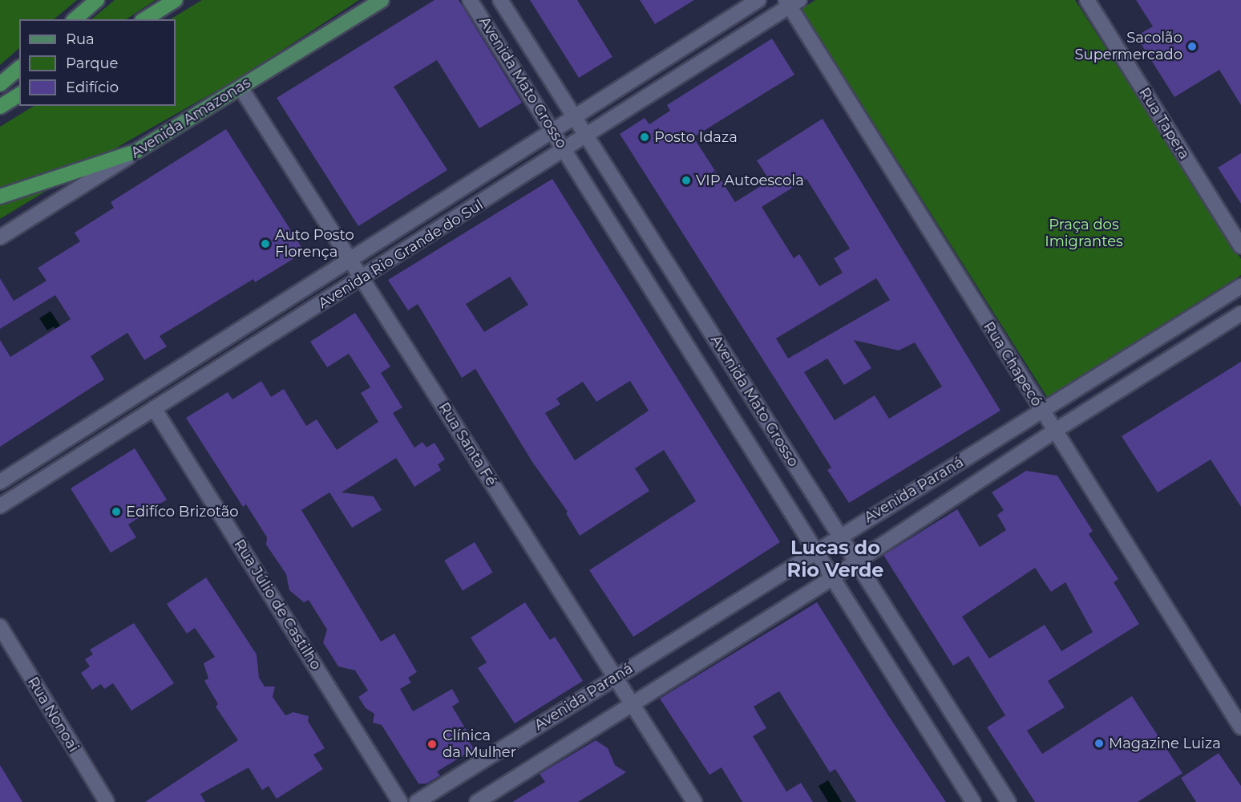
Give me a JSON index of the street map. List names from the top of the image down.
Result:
{
  "streets": {
    "main road": ["Avenida Amazonas"],
    "street": [
      "Avenida Mato Grosso",
      "Rua Tapera",
      "Avenida Rio Grande do Sul",
      "Rua Chapecó",
      "Rua Santa Fé",
      "Avenida Paraná",
      "Rua Júlio de Castilho",
      "Rua Nonoai"
    ]
  },
  "crossings": [
    ["Avenida Mato Grosso", "Avenida Rio Grande do Sul"],
    ["Avenida Mato Grosso", "Avenida Paraná"],
    ["Avenida Amazonas", "Rua Santa Fé"],
    ["Avenida Rio Grande do Sul", "Rua Chapecó"],
    ["Avenida Rio Grande do Sul", "Rua Santa Fé"],
    ["Avenida Rio Grande do Sul", "Rua Júlio de Castilho"],
    ["Rua Chapecó", "Avenida Paraná"],
    ["Rua Santa Fé", "Avenida Paraná"]
  ],
  "districts": ["Lucas do Rio Verde"],
  "parks": ["Praça dos Imigrantes"],
  "places": [
    "Sacolão Supermercado",
    "Posto Idaza",
    "VIP Autoescola",
    "Auto Posto Florença",
    "Edifíco Brizotão",
    "Magazine Luiza",
    "Clínica da Mulher"
  ],
  "legend": ["Rua", "Parque", "Edifício"]
}
